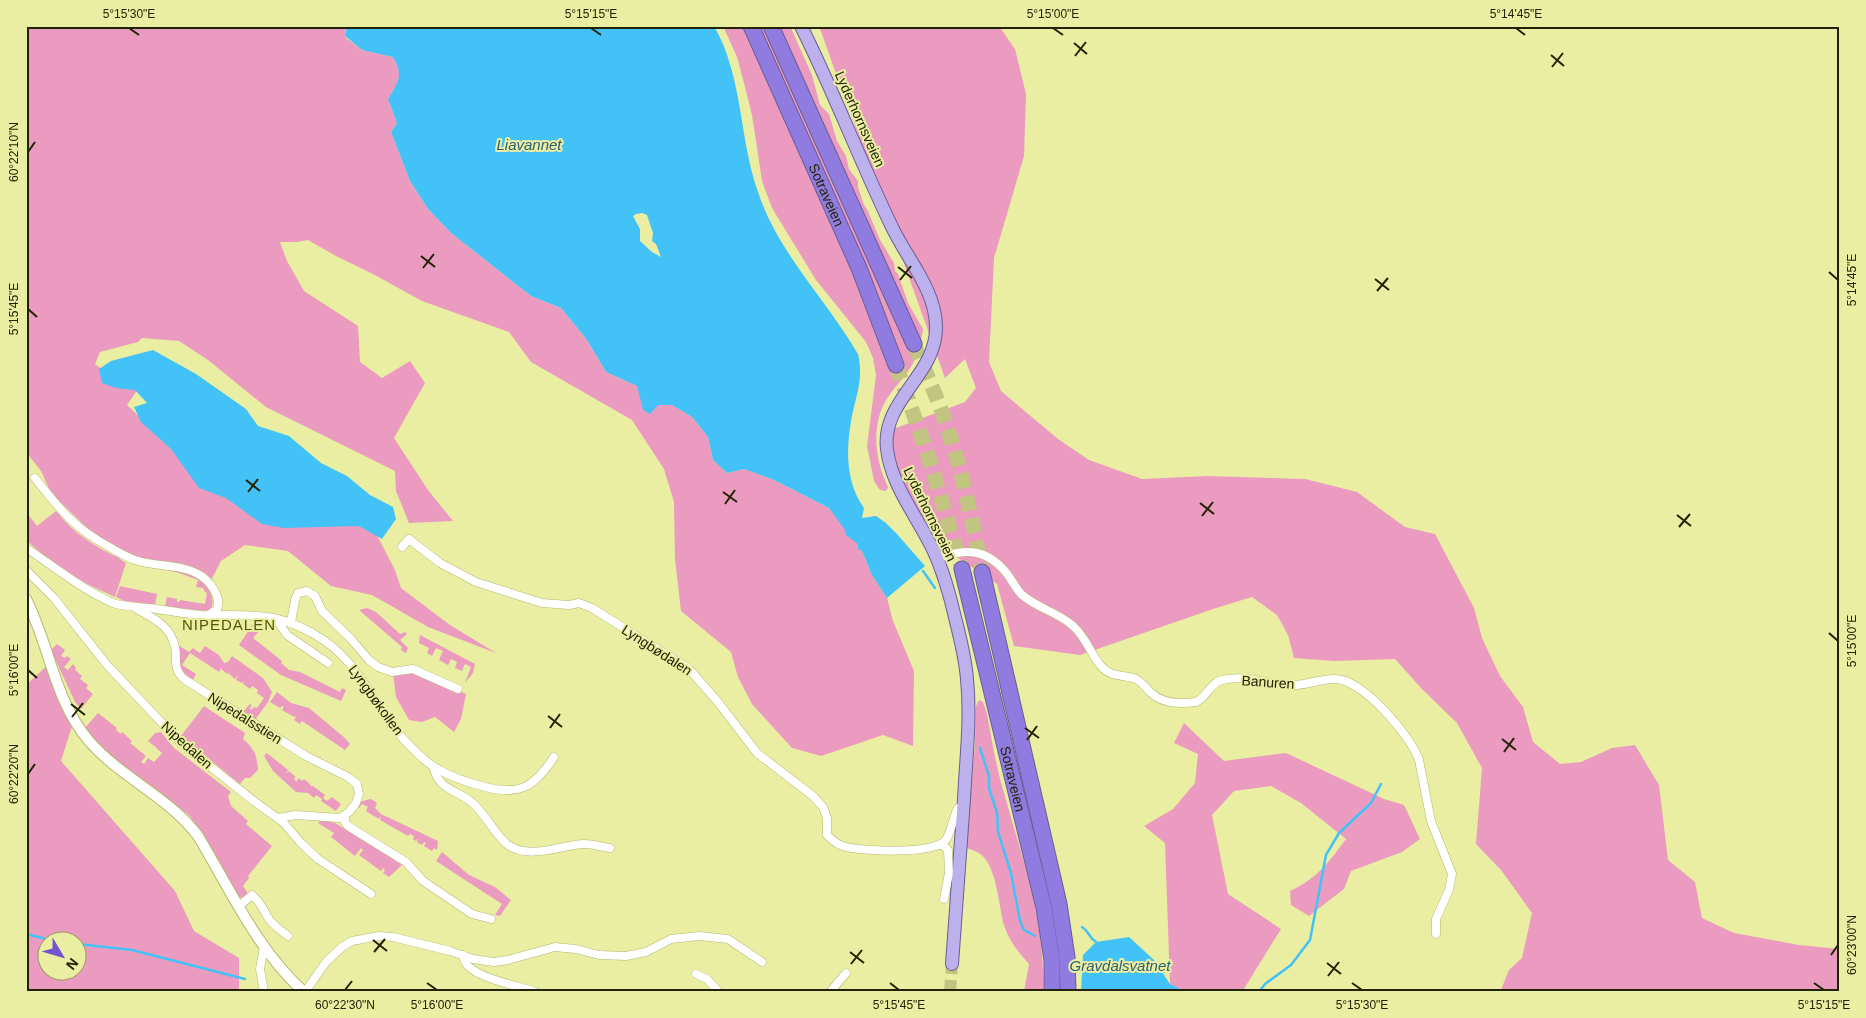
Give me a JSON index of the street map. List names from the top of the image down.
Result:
{
  "streets": {
    "highway": ["Sotraveien"],
    "main road": ["Lyderhornsveien"],
    "street": [
      "Lyngbødalen",
      "Banuren",
      "Lyngbøkollen",
      "Nipedalsstien",
      "Nipedalen"
    ]
  },
  "crossings": [
    ["Lyderhornsveien", "Banuren"],
    ["Lyngbøkollen", "Nipedalsstien"]
  ],
  "districts": ["NIPEDALEN"],
  "water": ["Liavannet", "Gravdalsvatnet"],
  "north": "bottom right",
  "coordinates": [
    "5°15'30\"E",
    "5°15'15\"E",
    "5°15'00\"E",
    "5°14'45\"E",
    "60°22'10\"N",
    "5°15'45\"E",
    "5°16'00\"E",
    "60°22'20\"N",
    "60°23'00\"N",
    "60°22'30\"N"
  ]
}
